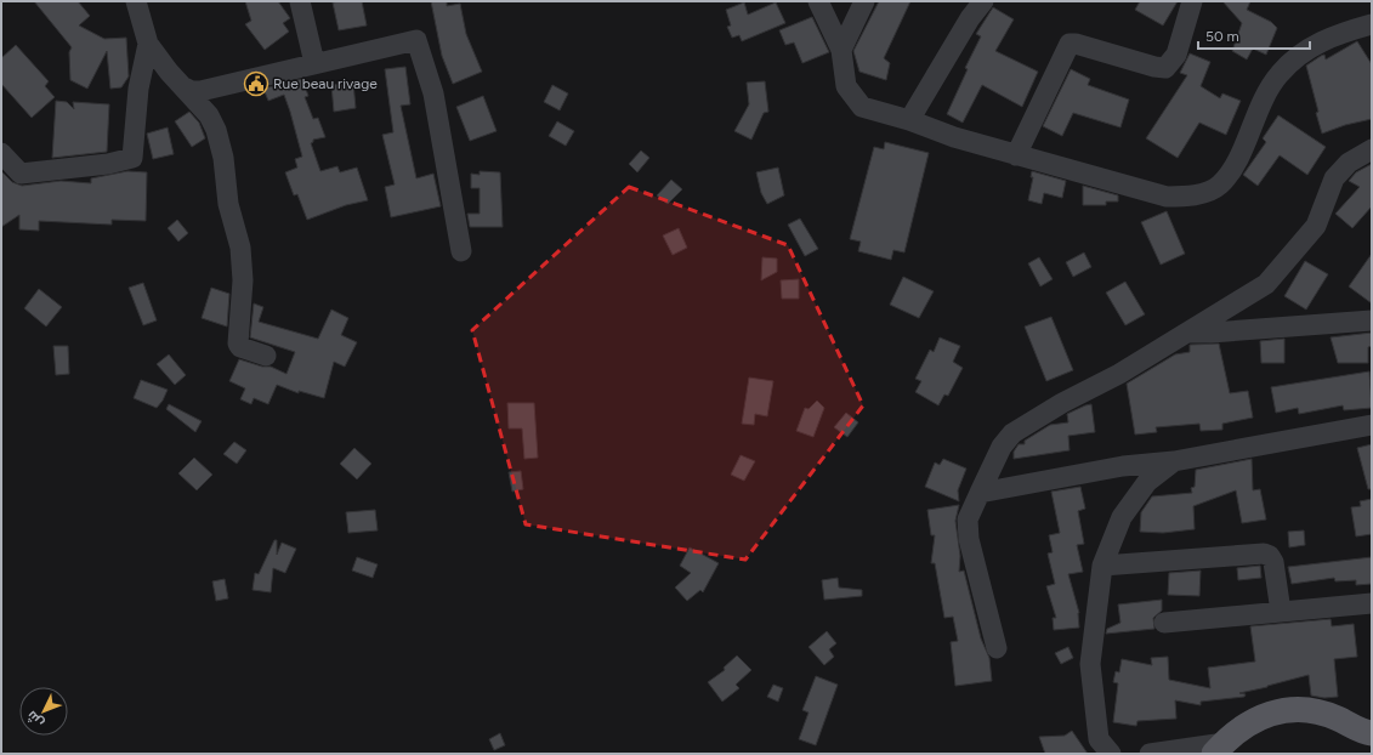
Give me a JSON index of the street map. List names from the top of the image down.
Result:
{
  "places": {
    "public building": ["Rue beau rivage"]
  },
  "scale_bar": "50 m",
  "north": "bottom left"
}
